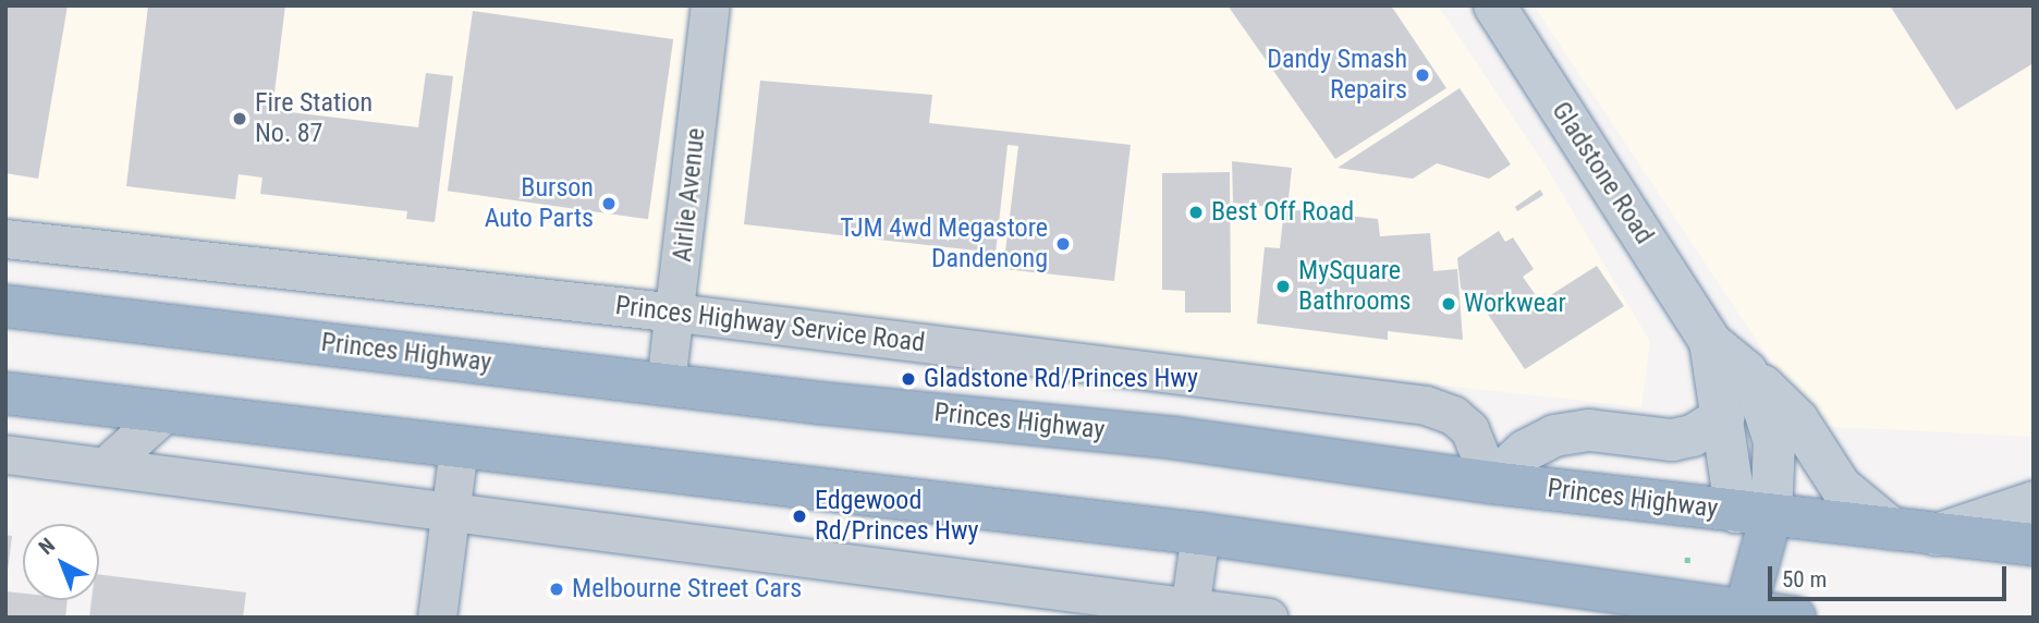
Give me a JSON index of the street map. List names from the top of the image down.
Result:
{
  "streets": {
    "highway": ["Princes Highway"],
    "main road": ["Gladstone Road"],
    "street": ["Airlie Avenue", "Princes Highway Service Road"]
  },
  "crossings": [
    ["Gladstone Road", "Princes Highway"],
    ["Airlie Avenue", "Princes Highway Service Road"],
    ["Airlie Avenue", "Princes Highway"],
    ["Princes Highway Service Road", "Princes Highway"]
  ],
  "places": [
    "Dandy Smash Repairs",
    "Fire Station No. 87",
    "Burson Auto Parts",
    "Best Off Road",
    "TJM 4wd Megastore Dandenong",
    "MySquare Bathrooms",
    "Workwear",
    "Gladstone Rd/Princes Hwy",
    "Edgewood Rd/Princes Hwy",
    "Melbourne Street Cars"
  ],
  "scale_bar": "50 m",
  "north": "top left"
}
